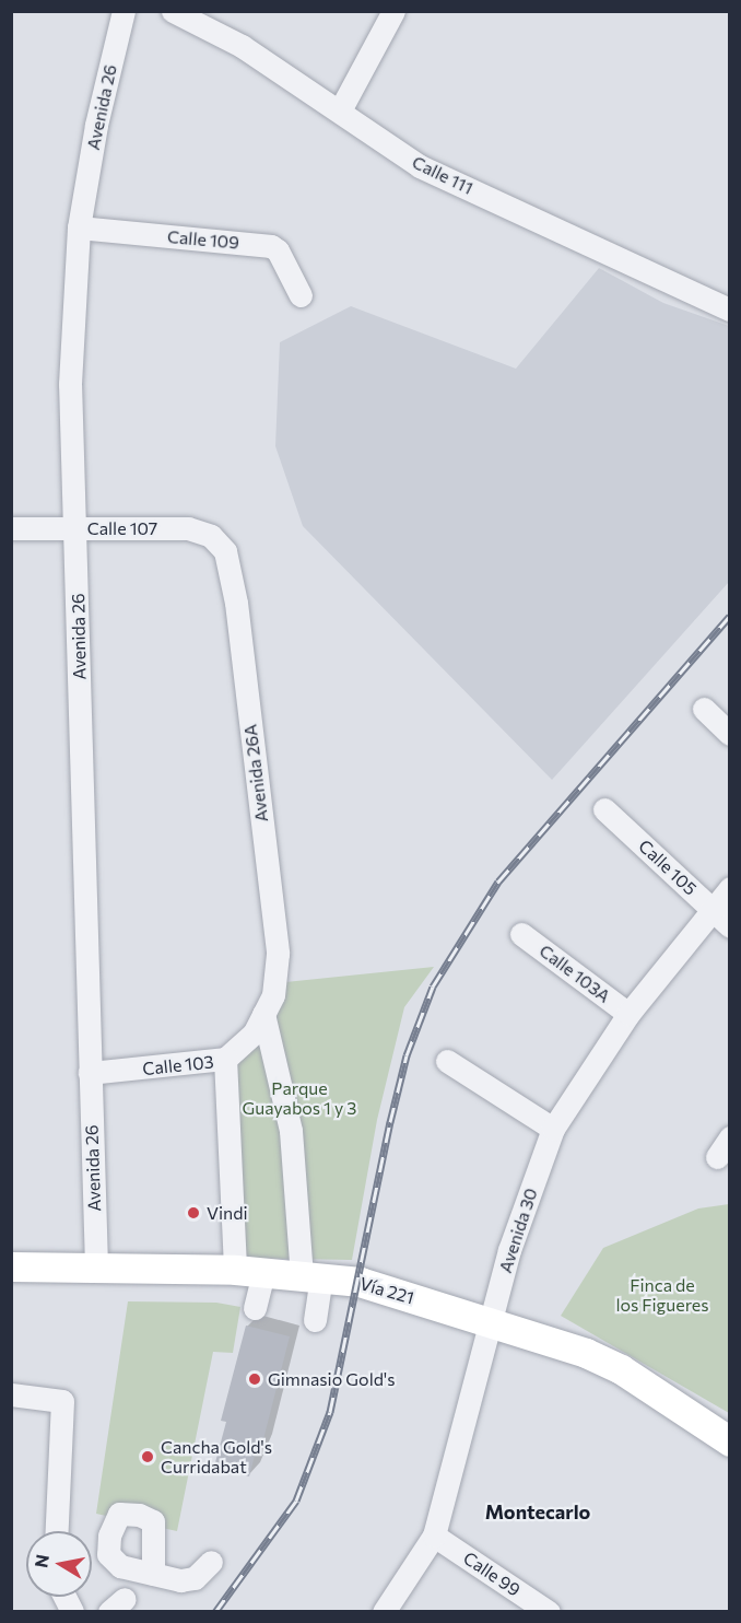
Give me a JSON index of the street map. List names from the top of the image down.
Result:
{
  "streets": {
    "main road": ["Vía 221"],
    "street": [
      "Avenida 26",
      "Calle 111",
      "Calle 109",
      "Calle 107",
      "Avenida 26A",
      "Calle 105",
      "Calle 103A",
      "Calle 103",
      "Avenida 30",
      "Calle 99"
    ]
  },
  "crossings": [
    ["Avenida 26", "Calle 109"],
    ["Avenida 26", "Calle 107"],
    ["Avenida 26", "Calle 103"],
    ["Avenida 26", "Vía 221"],
    ["Calle 107", "Avenida 26A"],
    ["Avenida 26A", "Calle 103"],
    ["Calle 105", "Avenida 30"],
    ["Calle 103A", "Avenida 30"],
    ["Avenida 30", "Vía 221"],
    ["Avenida 30", "Calle 99"]
  ],
  "districts": ["Montecarlo"],
  "parks": ["Parque Guayabos 1 y 3", "Finca de los Figueres"],
  "places": ["Vindi", "Gimnasio Gold's", "Cancha Gold's Curridabat"],
  "north": "left"
}
